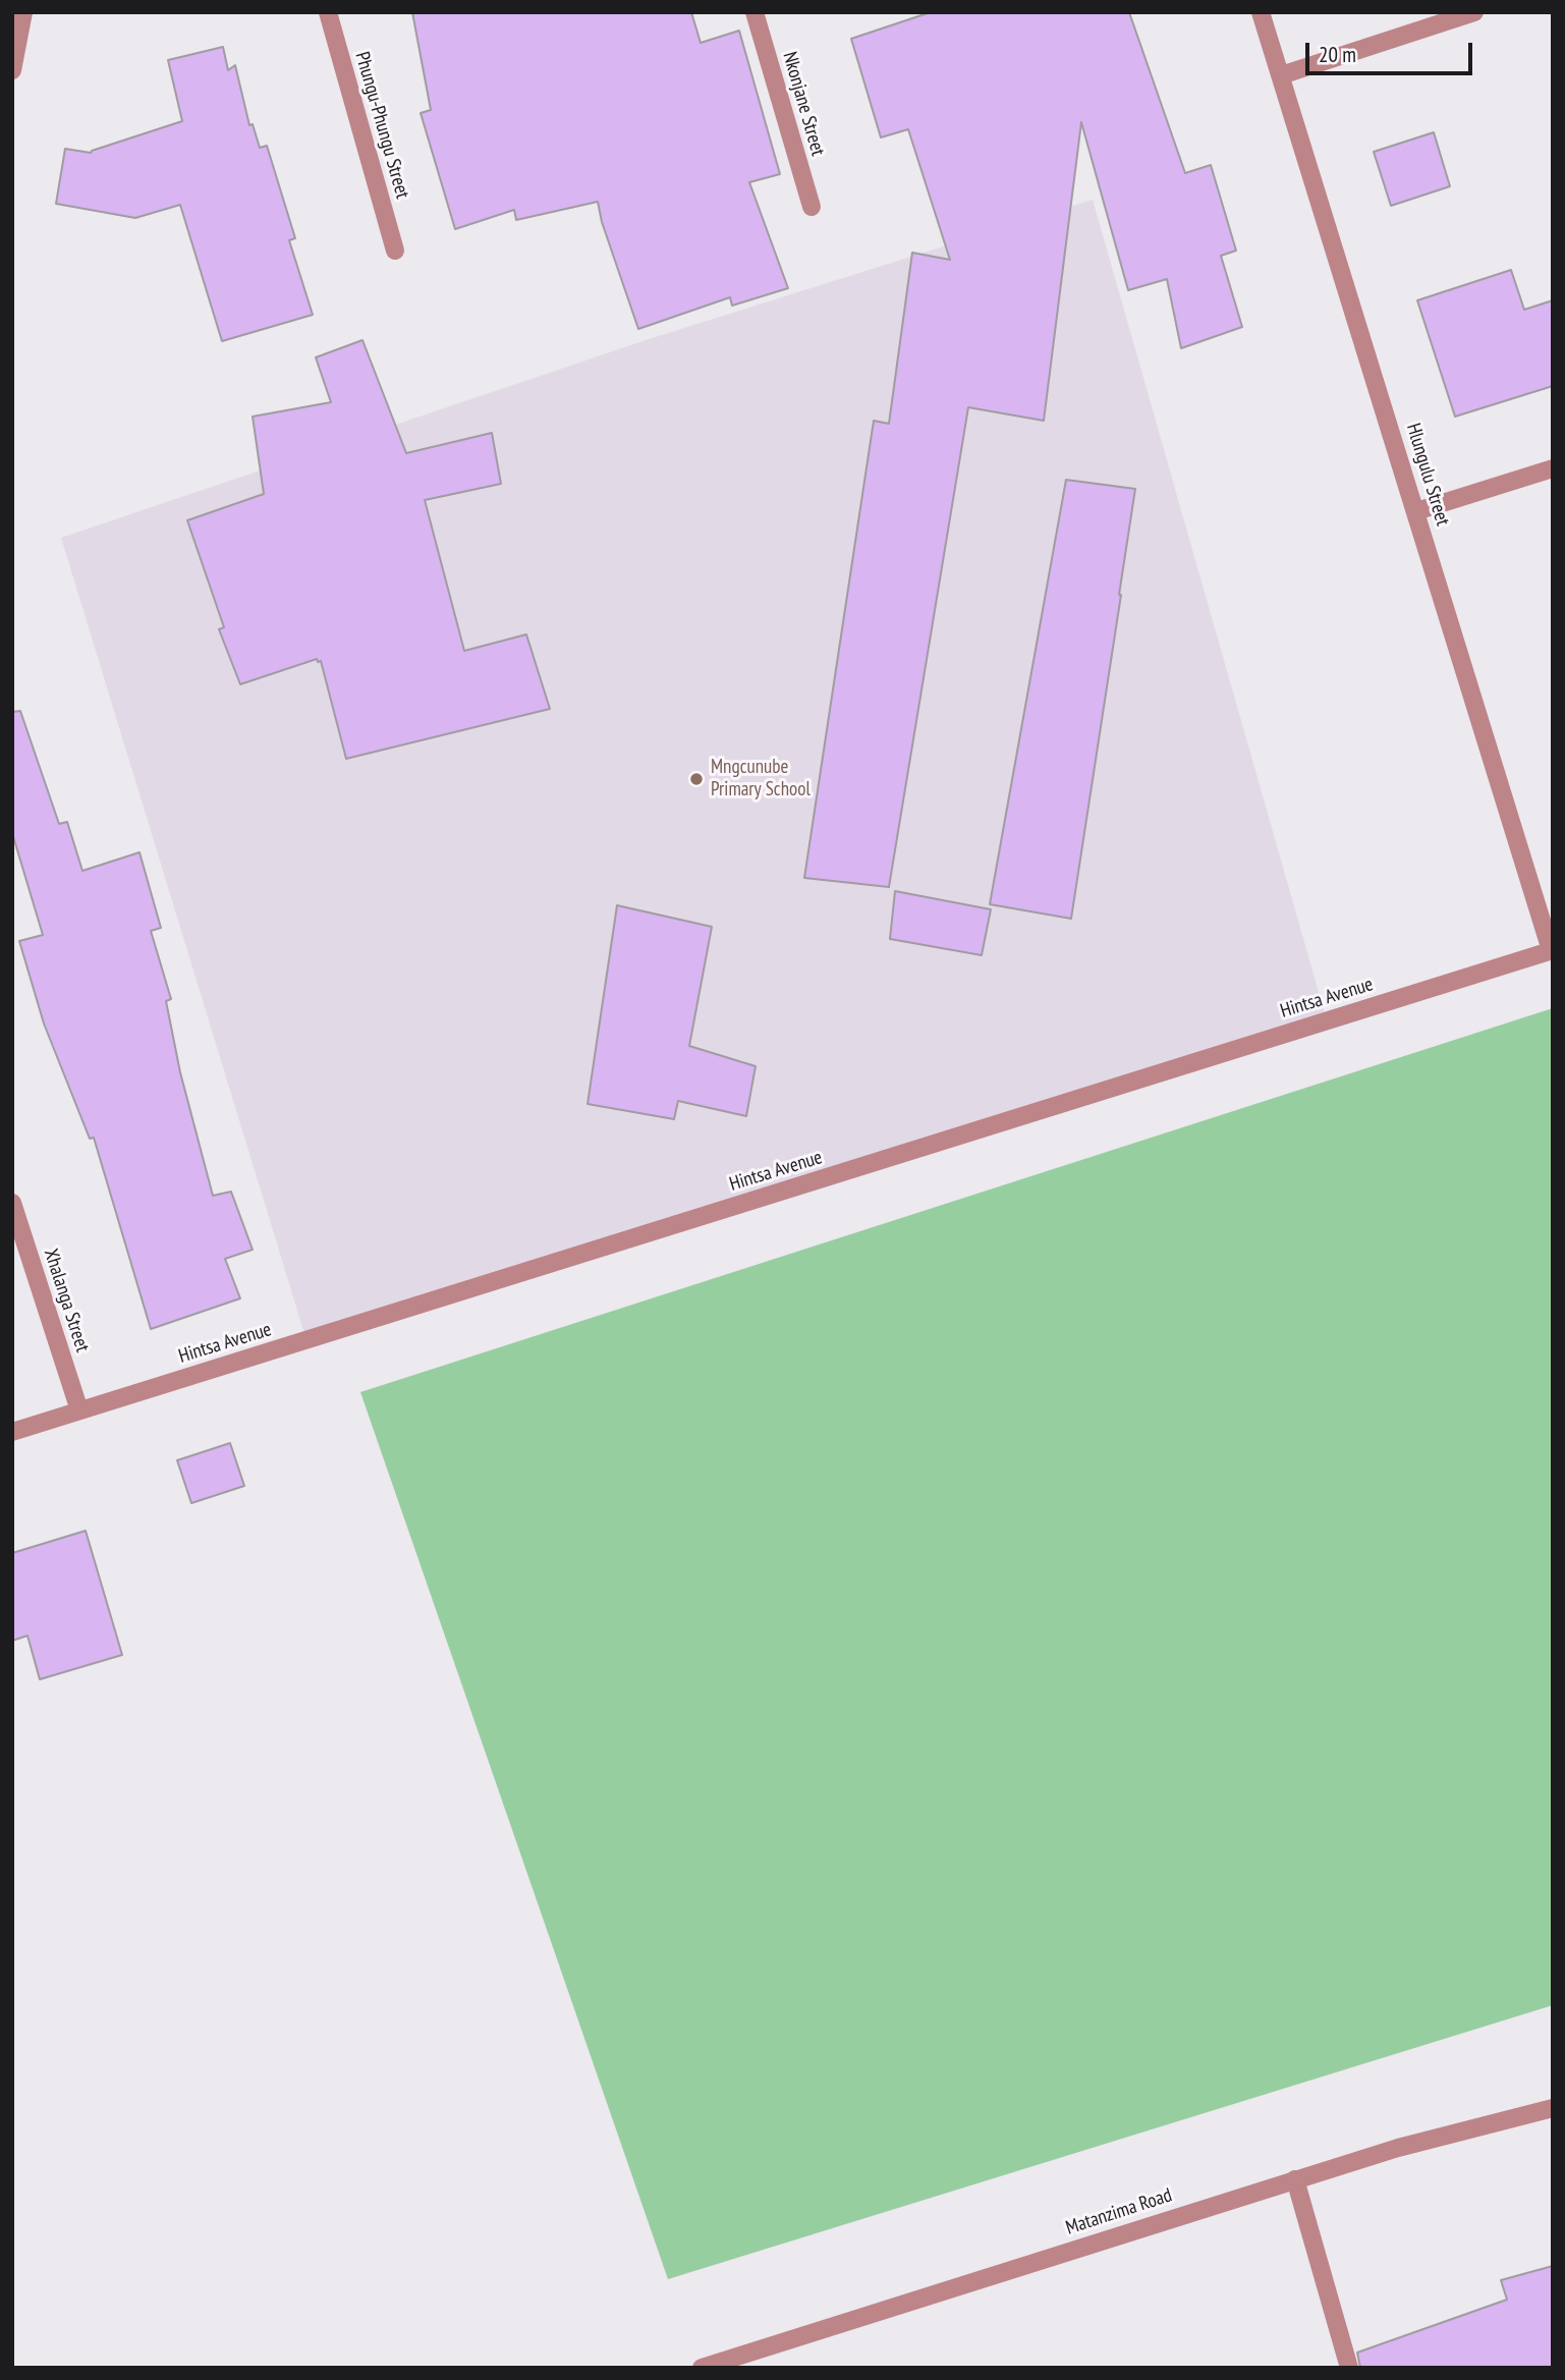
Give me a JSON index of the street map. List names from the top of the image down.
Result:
{
  "streets": {
    "street": [
      "Nkonjane Street",
      "Phungu-Phungu Street",
      "Hlungulu Street",
      "Hintsa Avenue",
      "Xhalanga Street",
      "Matanzima Road"
    ]
  },
  "crossings": [
    ["Hlungulu Street", "Hintsa Avenue"],
    ["Hintsa Avenue", "Xhalanga Street"]
  ],
  "places": ["Mngcunube Primary School"],
  "scale_bar": "20 m"
}
